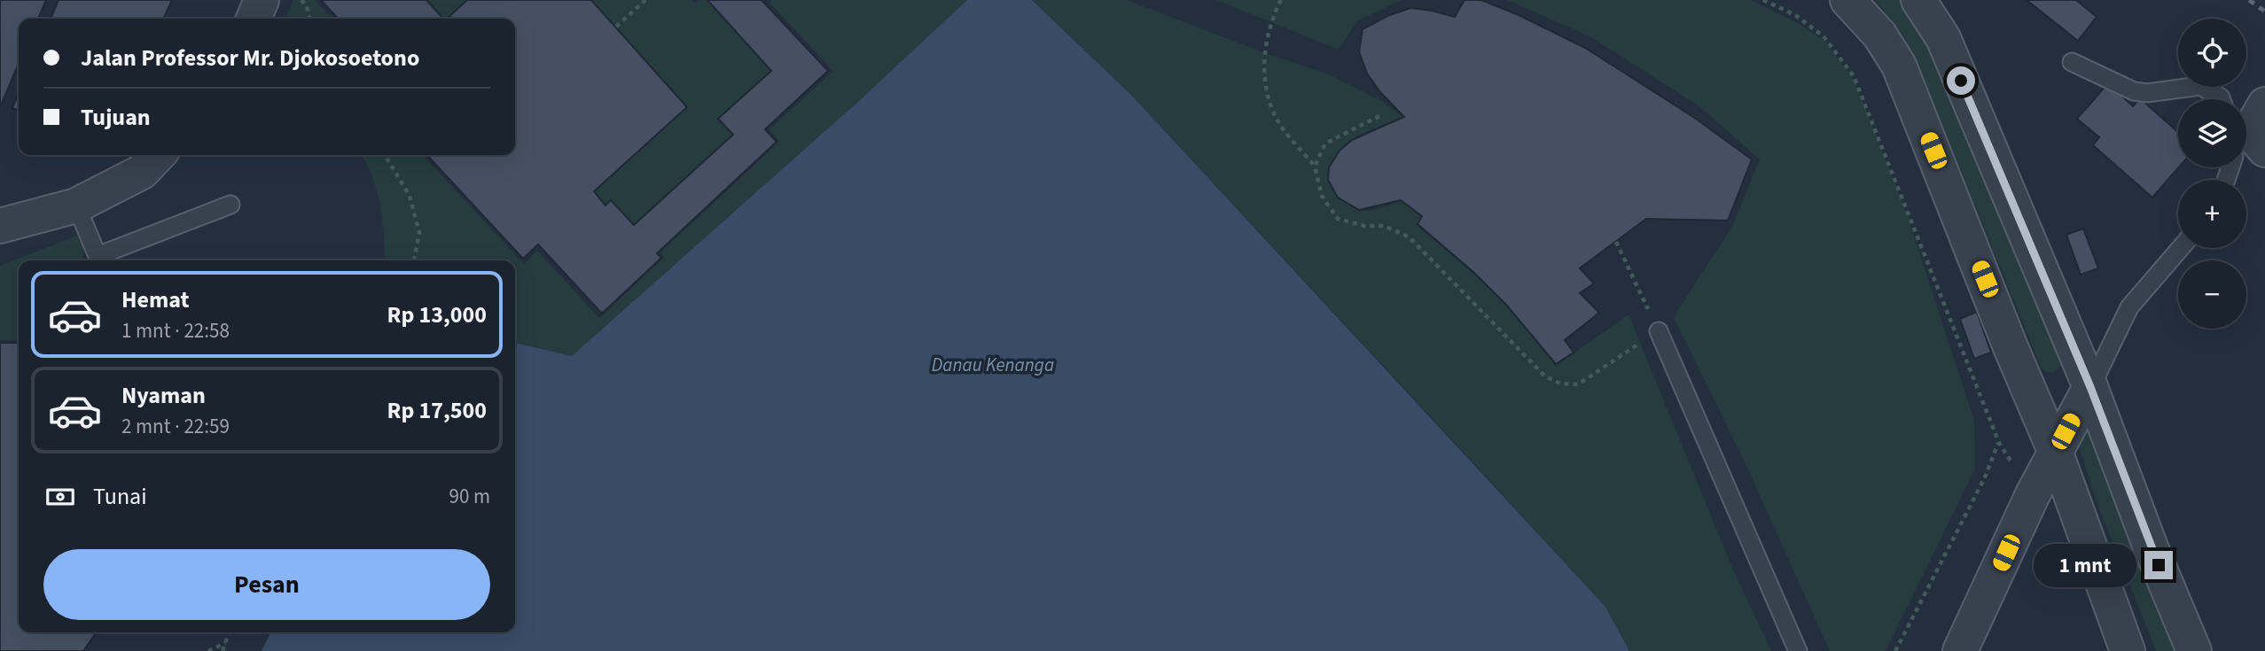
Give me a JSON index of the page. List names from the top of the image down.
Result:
{
  "water": ["Danau Kenanga"],
  "page": {
    "map_buttons": ["+", "−"],
    "banner": ["Jalan Professor Mr. Djokosoetono", "Tujuan"],
    "list": [
      {
        "name": "Hemat",
        "note": "1 mnt · 22:58",
        "value": "Rp 13,000"
      },
      {
        "name": "Nyaman",
        "note": "2 mnt · 22:59",
        "value": "Rp 17,500"
      }
    ],
    "pay": ["Tunai", "90 m"],
    "buttons": "Pesan",
    "bubble": "1 mnt"
  }
}
